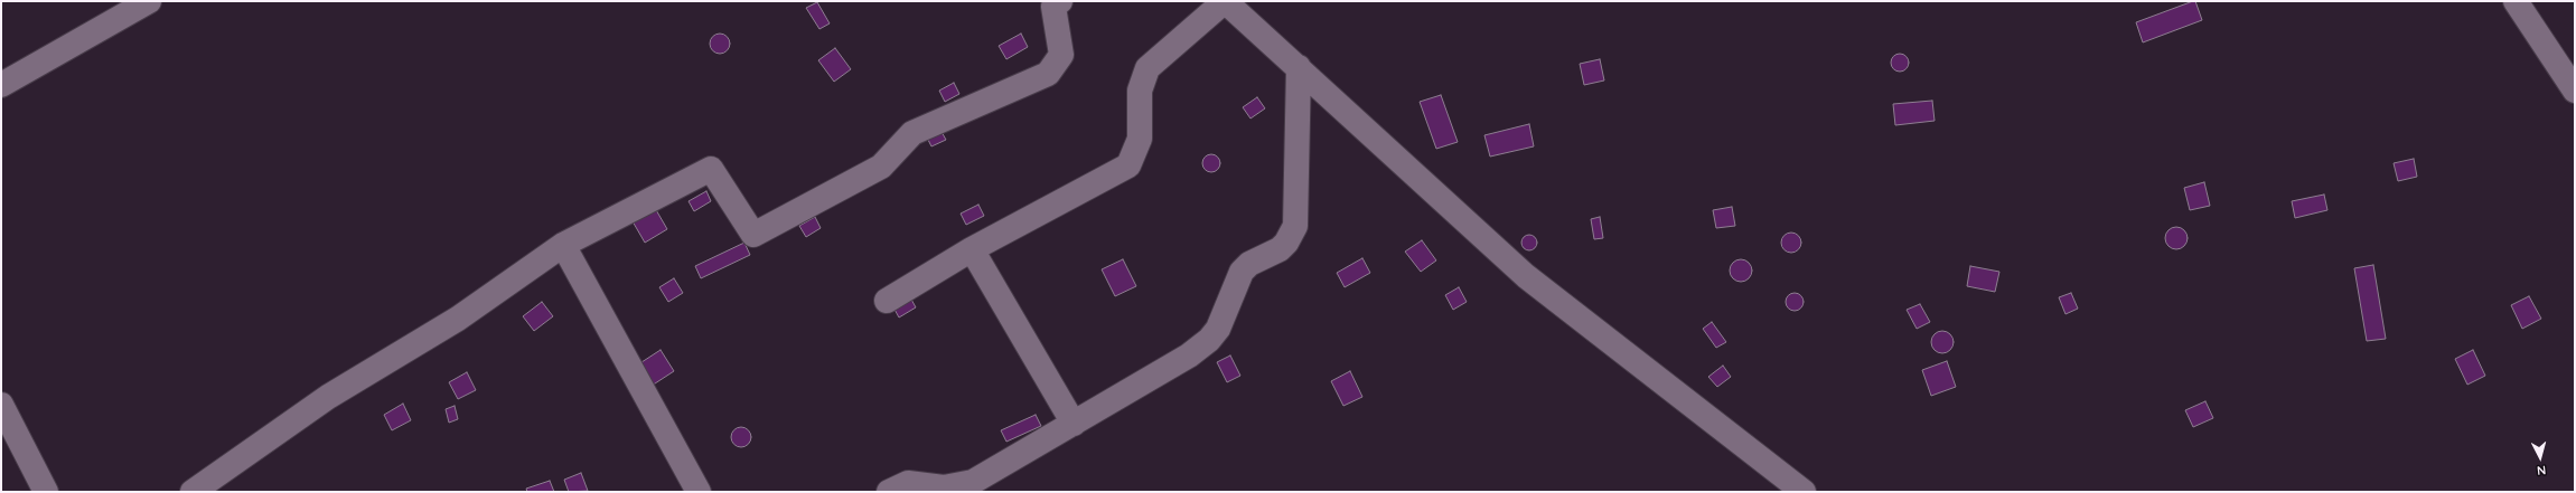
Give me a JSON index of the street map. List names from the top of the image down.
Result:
{
  "north": "bottom"
}
